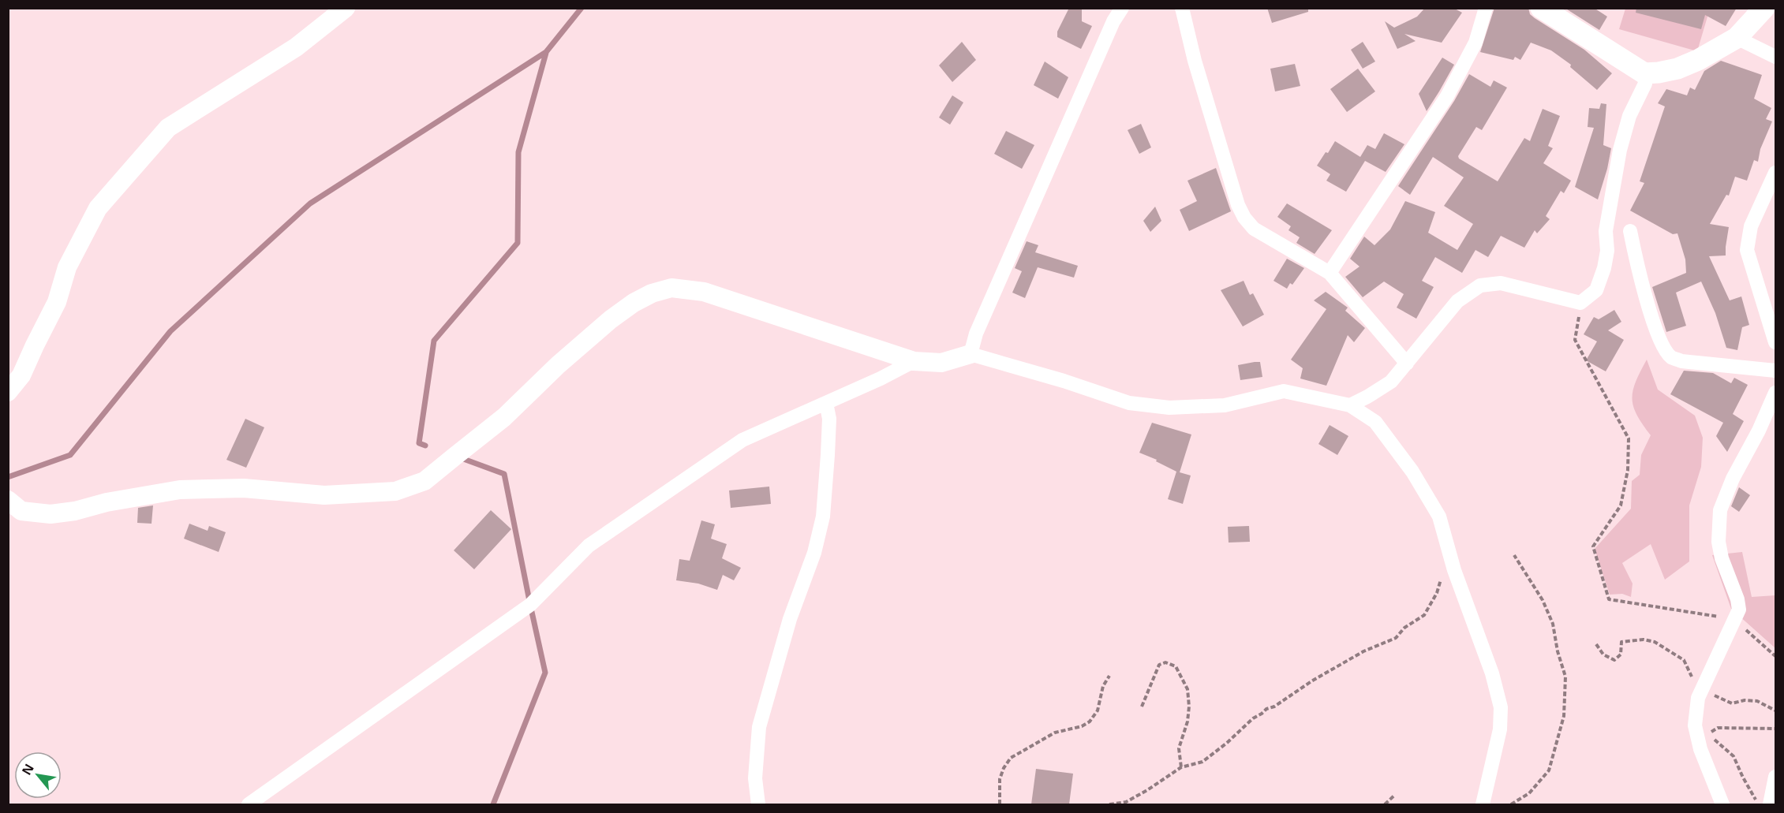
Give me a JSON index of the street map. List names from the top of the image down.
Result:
{
  "north": "top left"
}
